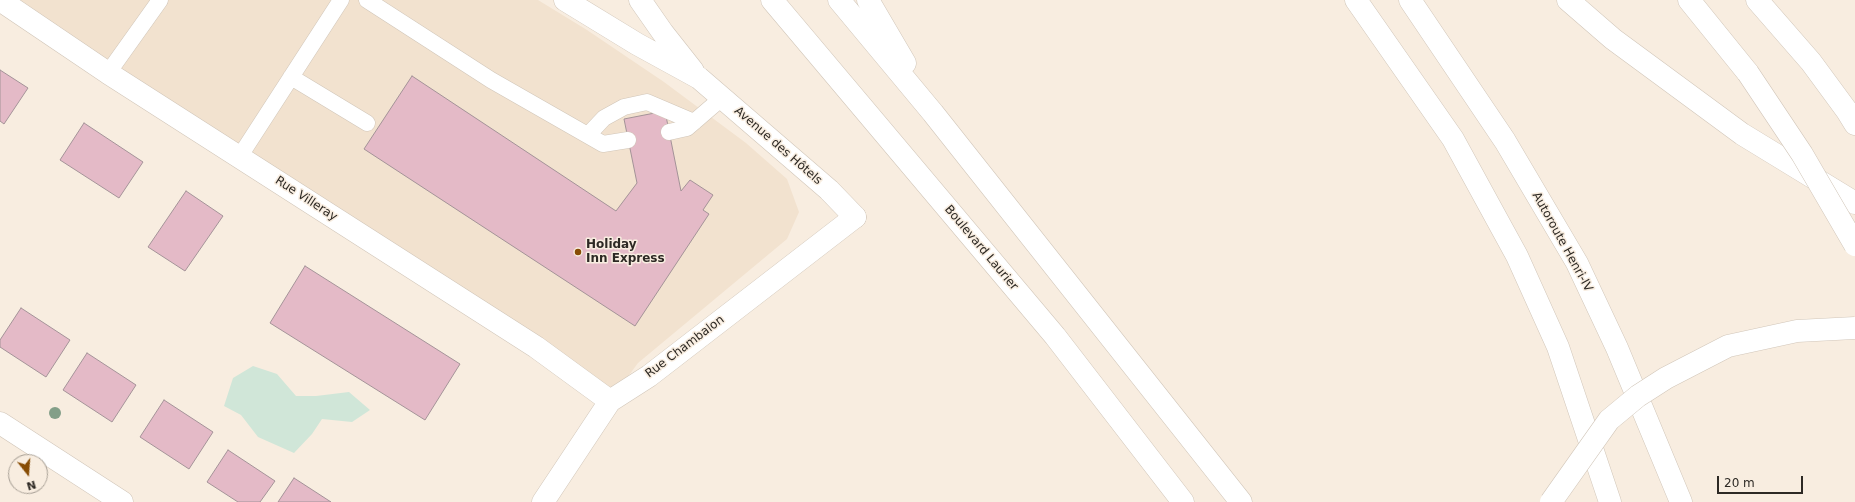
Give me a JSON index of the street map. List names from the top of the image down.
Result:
{
  "streets": {
    "main road": [
      "Avenue des Hôtels",
      "Rue Villeray",
      "Autoroute Henri-IV",
      "Boulevard Laurier",
      "Rue Chambalon"
    ]
  },
  "crossings": [
    ["Avenue des Hôtels", "Rue Chambalon"],
    ["Rue Villeray", "Rue Chambalon"]
  ],
  "places": ["Holiday Inn Express"],
  "scale_bar": "20 m",
  "north": "bottom"
}
